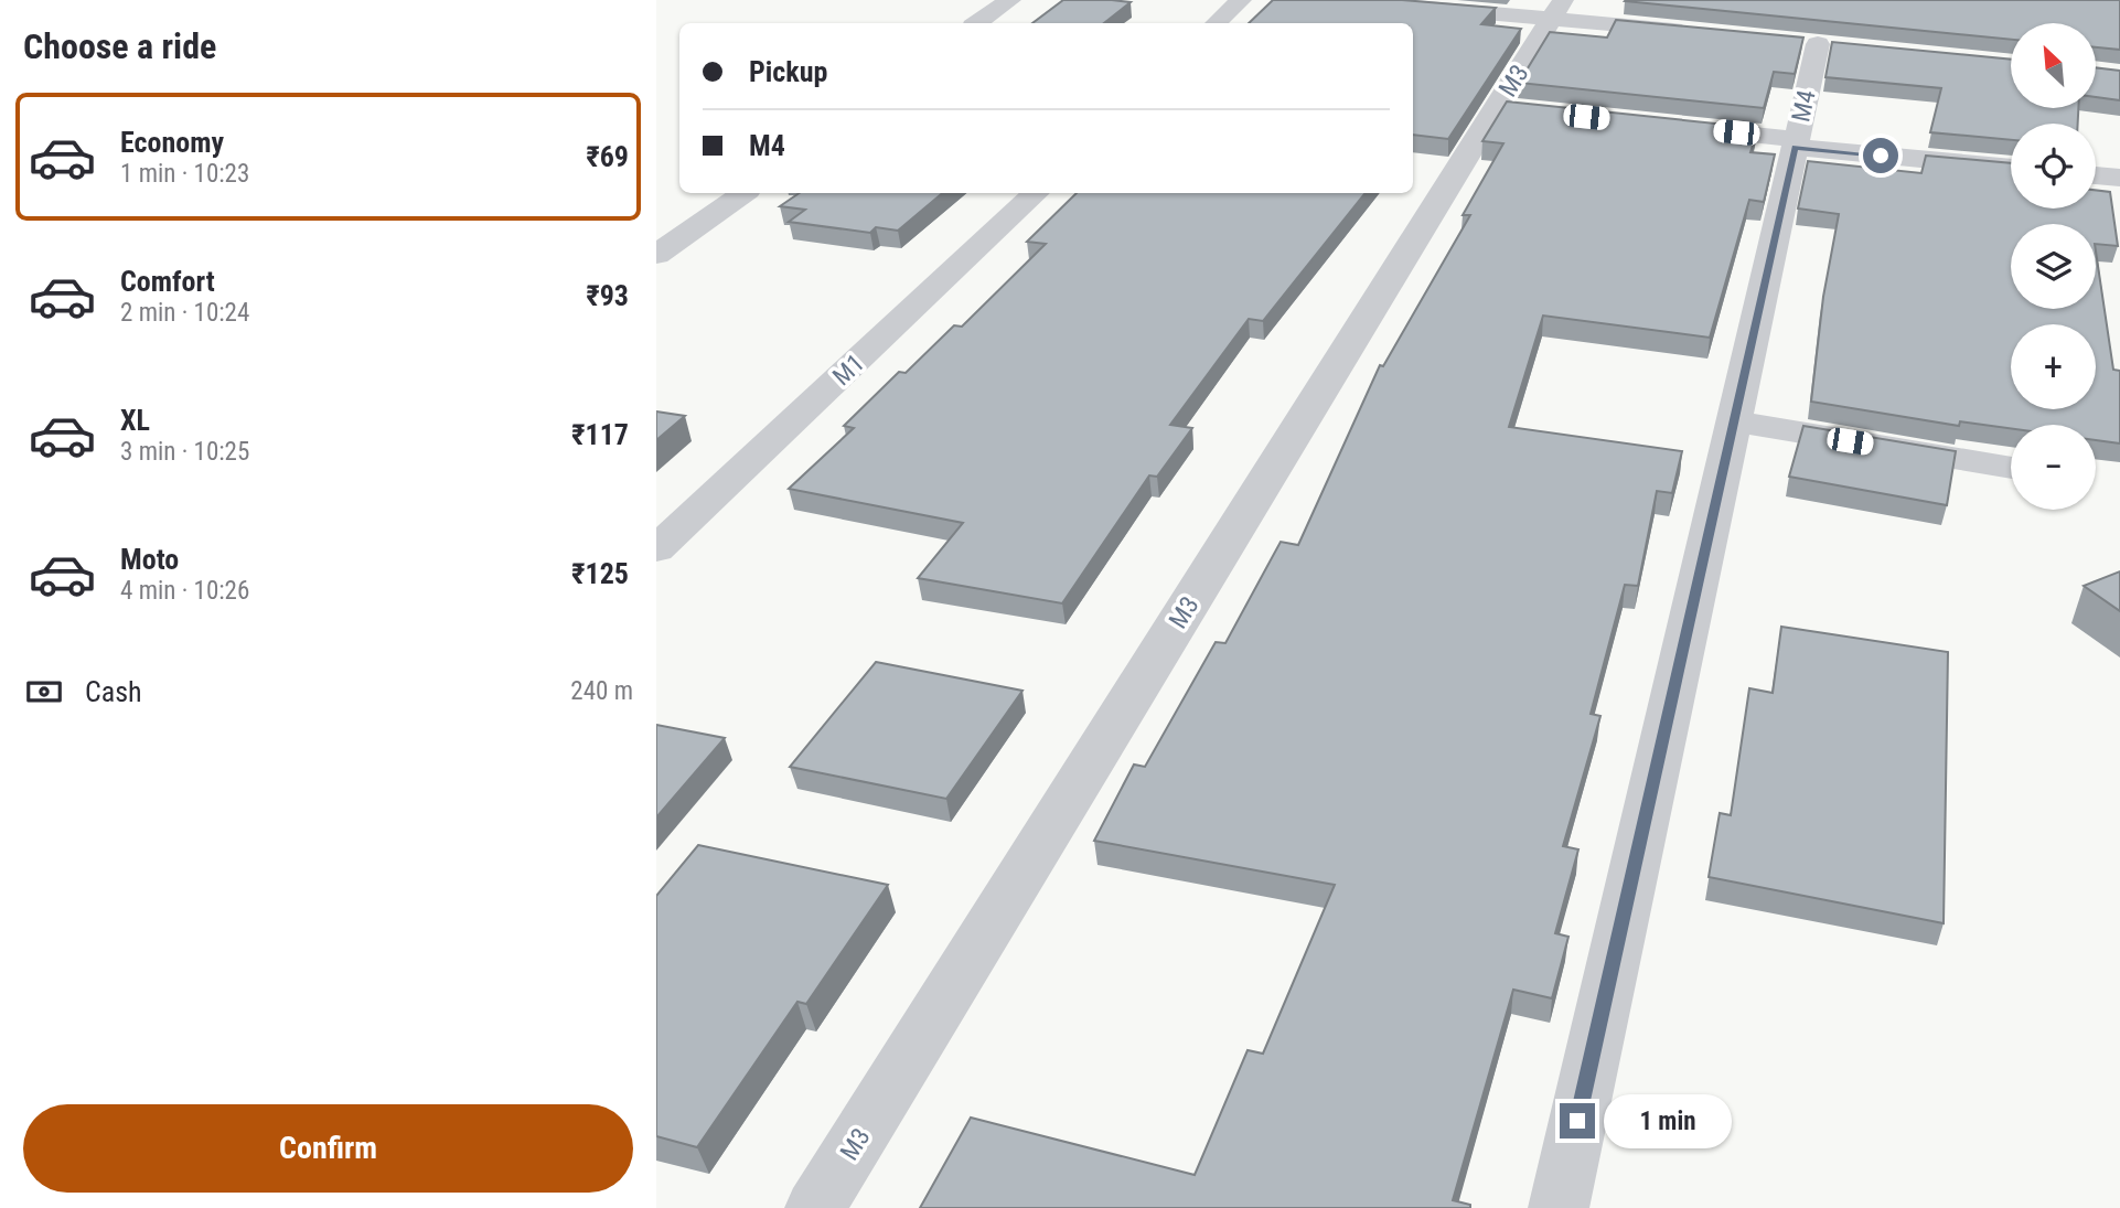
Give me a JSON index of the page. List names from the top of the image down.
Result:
{
  "streets": {
    "street": ["M3", "M4", "M1"]
  },
  "north": "top left",
  "page": {
    "heading": "Choose a ride",
    "map_buttons": ["+", "−"],
    "banner": ["Pickup", "M4"],
    "list": [
      {
        "name": "Economy",
        "note": "1 min · 10:23",
        "value": "₹69"
      },
      {
        "name": "Comfort",
        "note": "2 min · 10:24",
        "value": "₹93"
      },
      {
        "name": "XL",
        "note": "3 min · 10:25",
        "value": "₹117"
      },
      {
        "name": "Moto",
        "note": "4 min · 10:26",
        "value": "₹125"
      }
    ],
    "pay": ["Cash", "240 m"],
    "buttons": "Confirm",
    "bubble": "1 min"
  }
}
